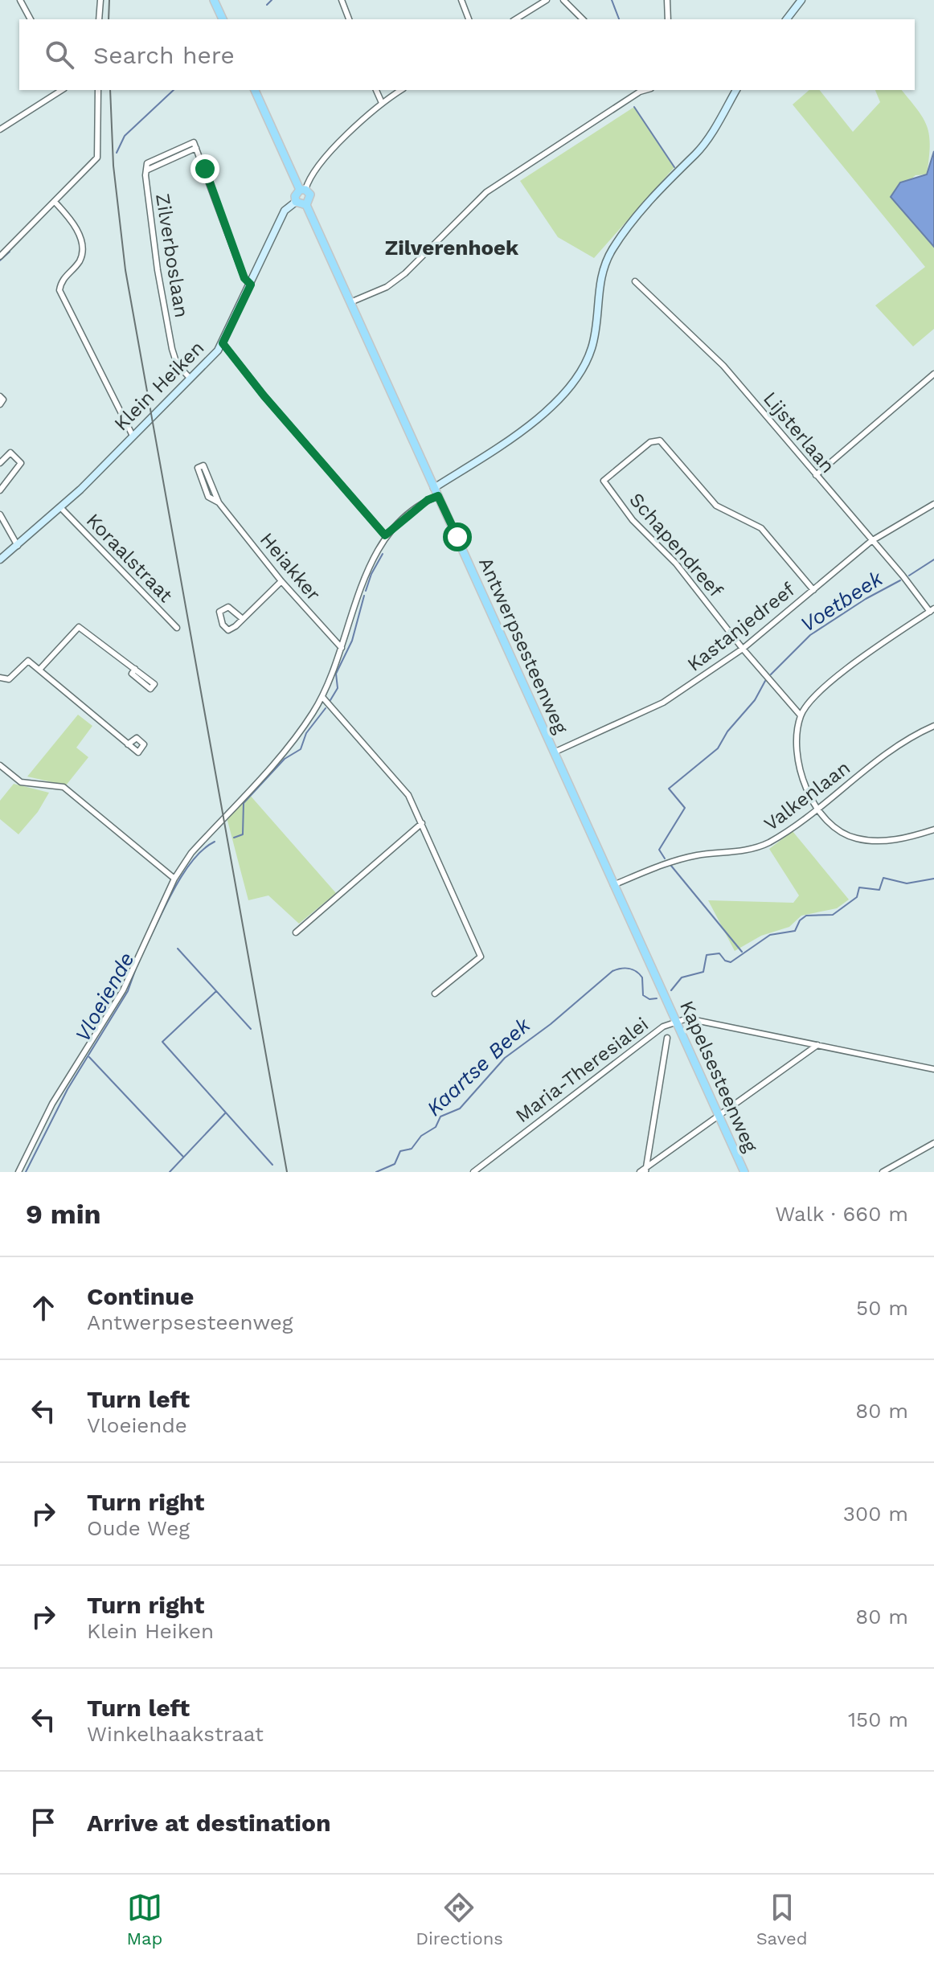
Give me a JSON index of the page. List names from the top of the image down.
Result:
{
  "streets": {
    "main road": ["Antwerpsesteenweg", "Kapelsesteenweg"],
    "street": [
      "Zilverboslaan",
      "Klein Heiken",
      "Lijsterlaan",
      "Schapendreef",
      "Koraalstraat",
      "Heiakker",
      "Kastanjedreef",
      "Valkenlaan",
      "Maria-Theresialei"
    ]
  },
  "crossings": [
    ["Zilverboslaan", "Klein Heiken"],
    ["Klein Heiken", "Koraalstraat"],
    ["Klein Heiken", "Antwerpsesteenweg"],
    ["Lijsterlaan", "Kastanjedreef"],
    ["Schapendreef", "Kastanjedreef"],
    ["Kastanjedreef", "Antwerpsesteenweg"],
    ["Antwerpsesteenweg", "Valkenlaan"],
    ["Antwerpsesteenweg", "Kapelsesteenweg"],
    ["Maria-Theresialei", "Kapelsesteenweg"]
  ],
  "districts": ["Zilverenhoek"],
  "water": ["Voetbeek", "Vloeiende", "Kaartse Beek"],
  "page": {
    "search": "Search here",
    "heading": ["9 min", "Walk · 660 m"],
    "list": [
      ["Continue", "Antwerpsesteenweg", "50 m"],
      ["Turn left", "Vloeiende", "80 m"],
      ["Turn right", "Oude Weg", "300 m"],
      ["Turn right", "Klein Heiken", "80 m"],
      ["Turn left", "Winkelhaakstraat", "150 m"],
      "Arrive at destination"
    ],
    "nav": ["Map", "Directions", "Saved"]
  }
}
